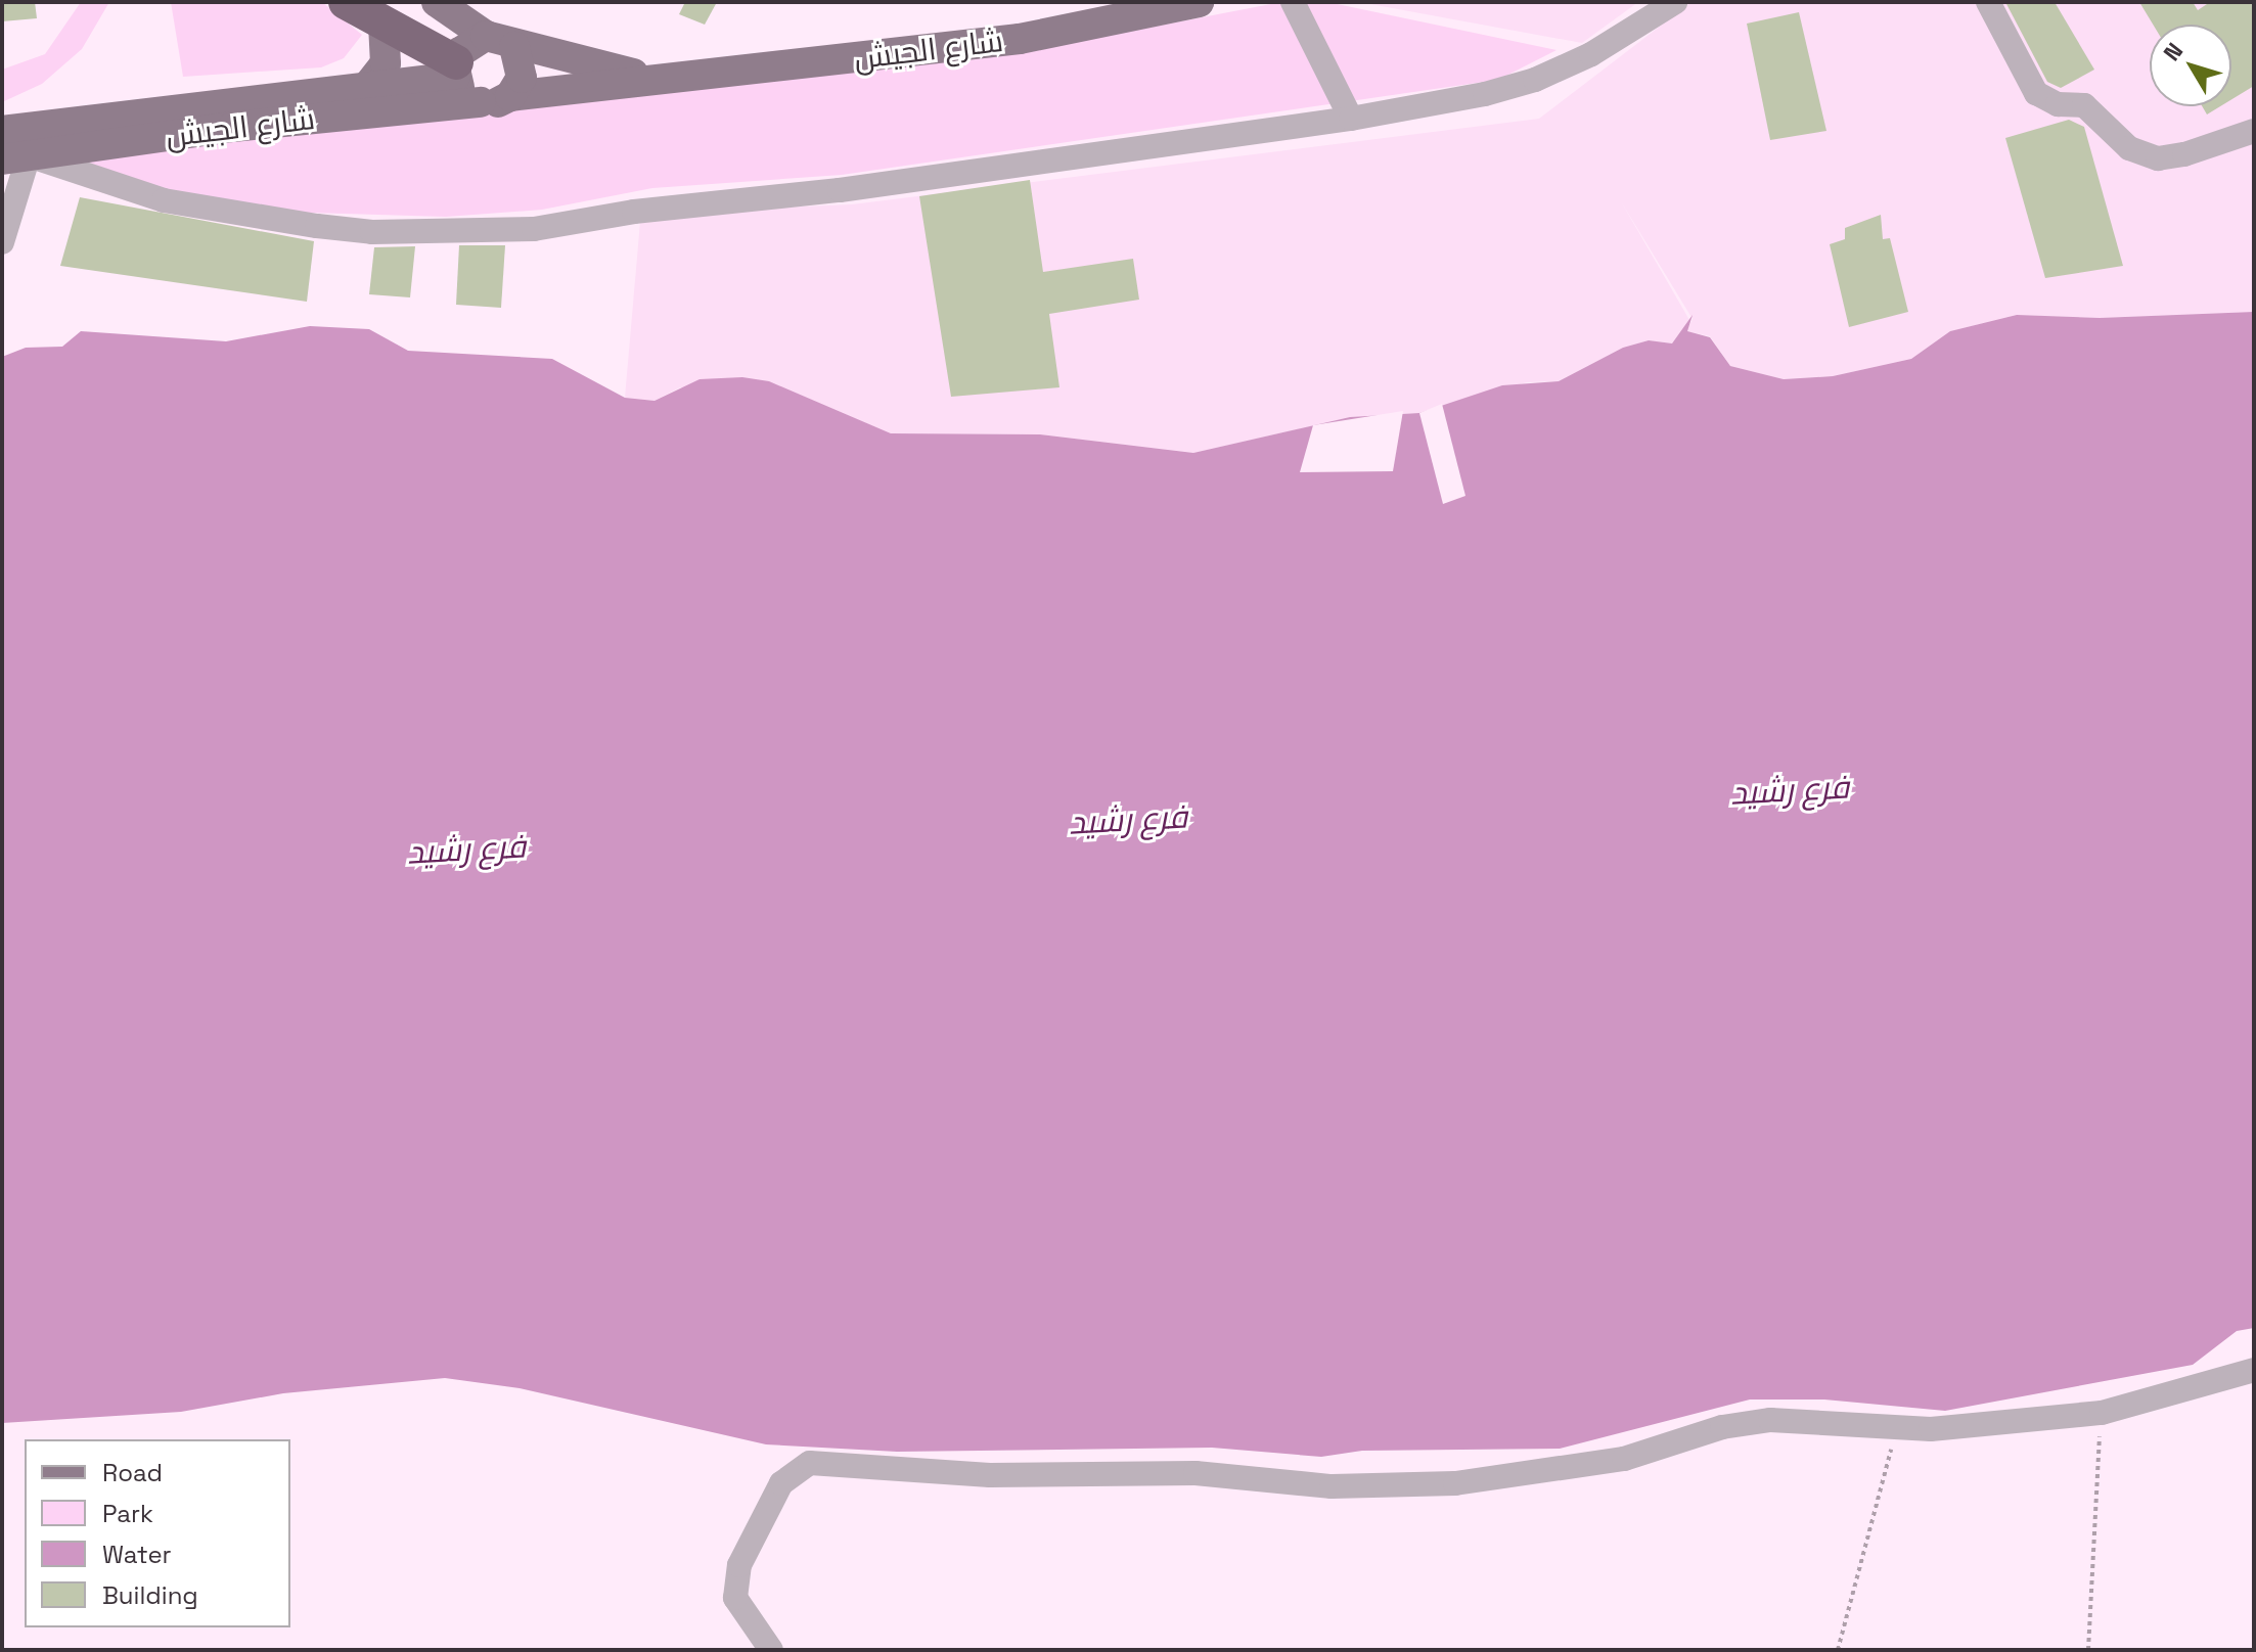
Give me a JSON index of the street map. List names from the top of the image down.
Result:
{
  "streets": {
    "main road": ["شارع الجيش"]
  },
  "water": ["فرع رشيد"],
  "legend": [
    "Road",
    "Park",
    "Water",
    "Building"
  ],
  "north": "top left"
}
